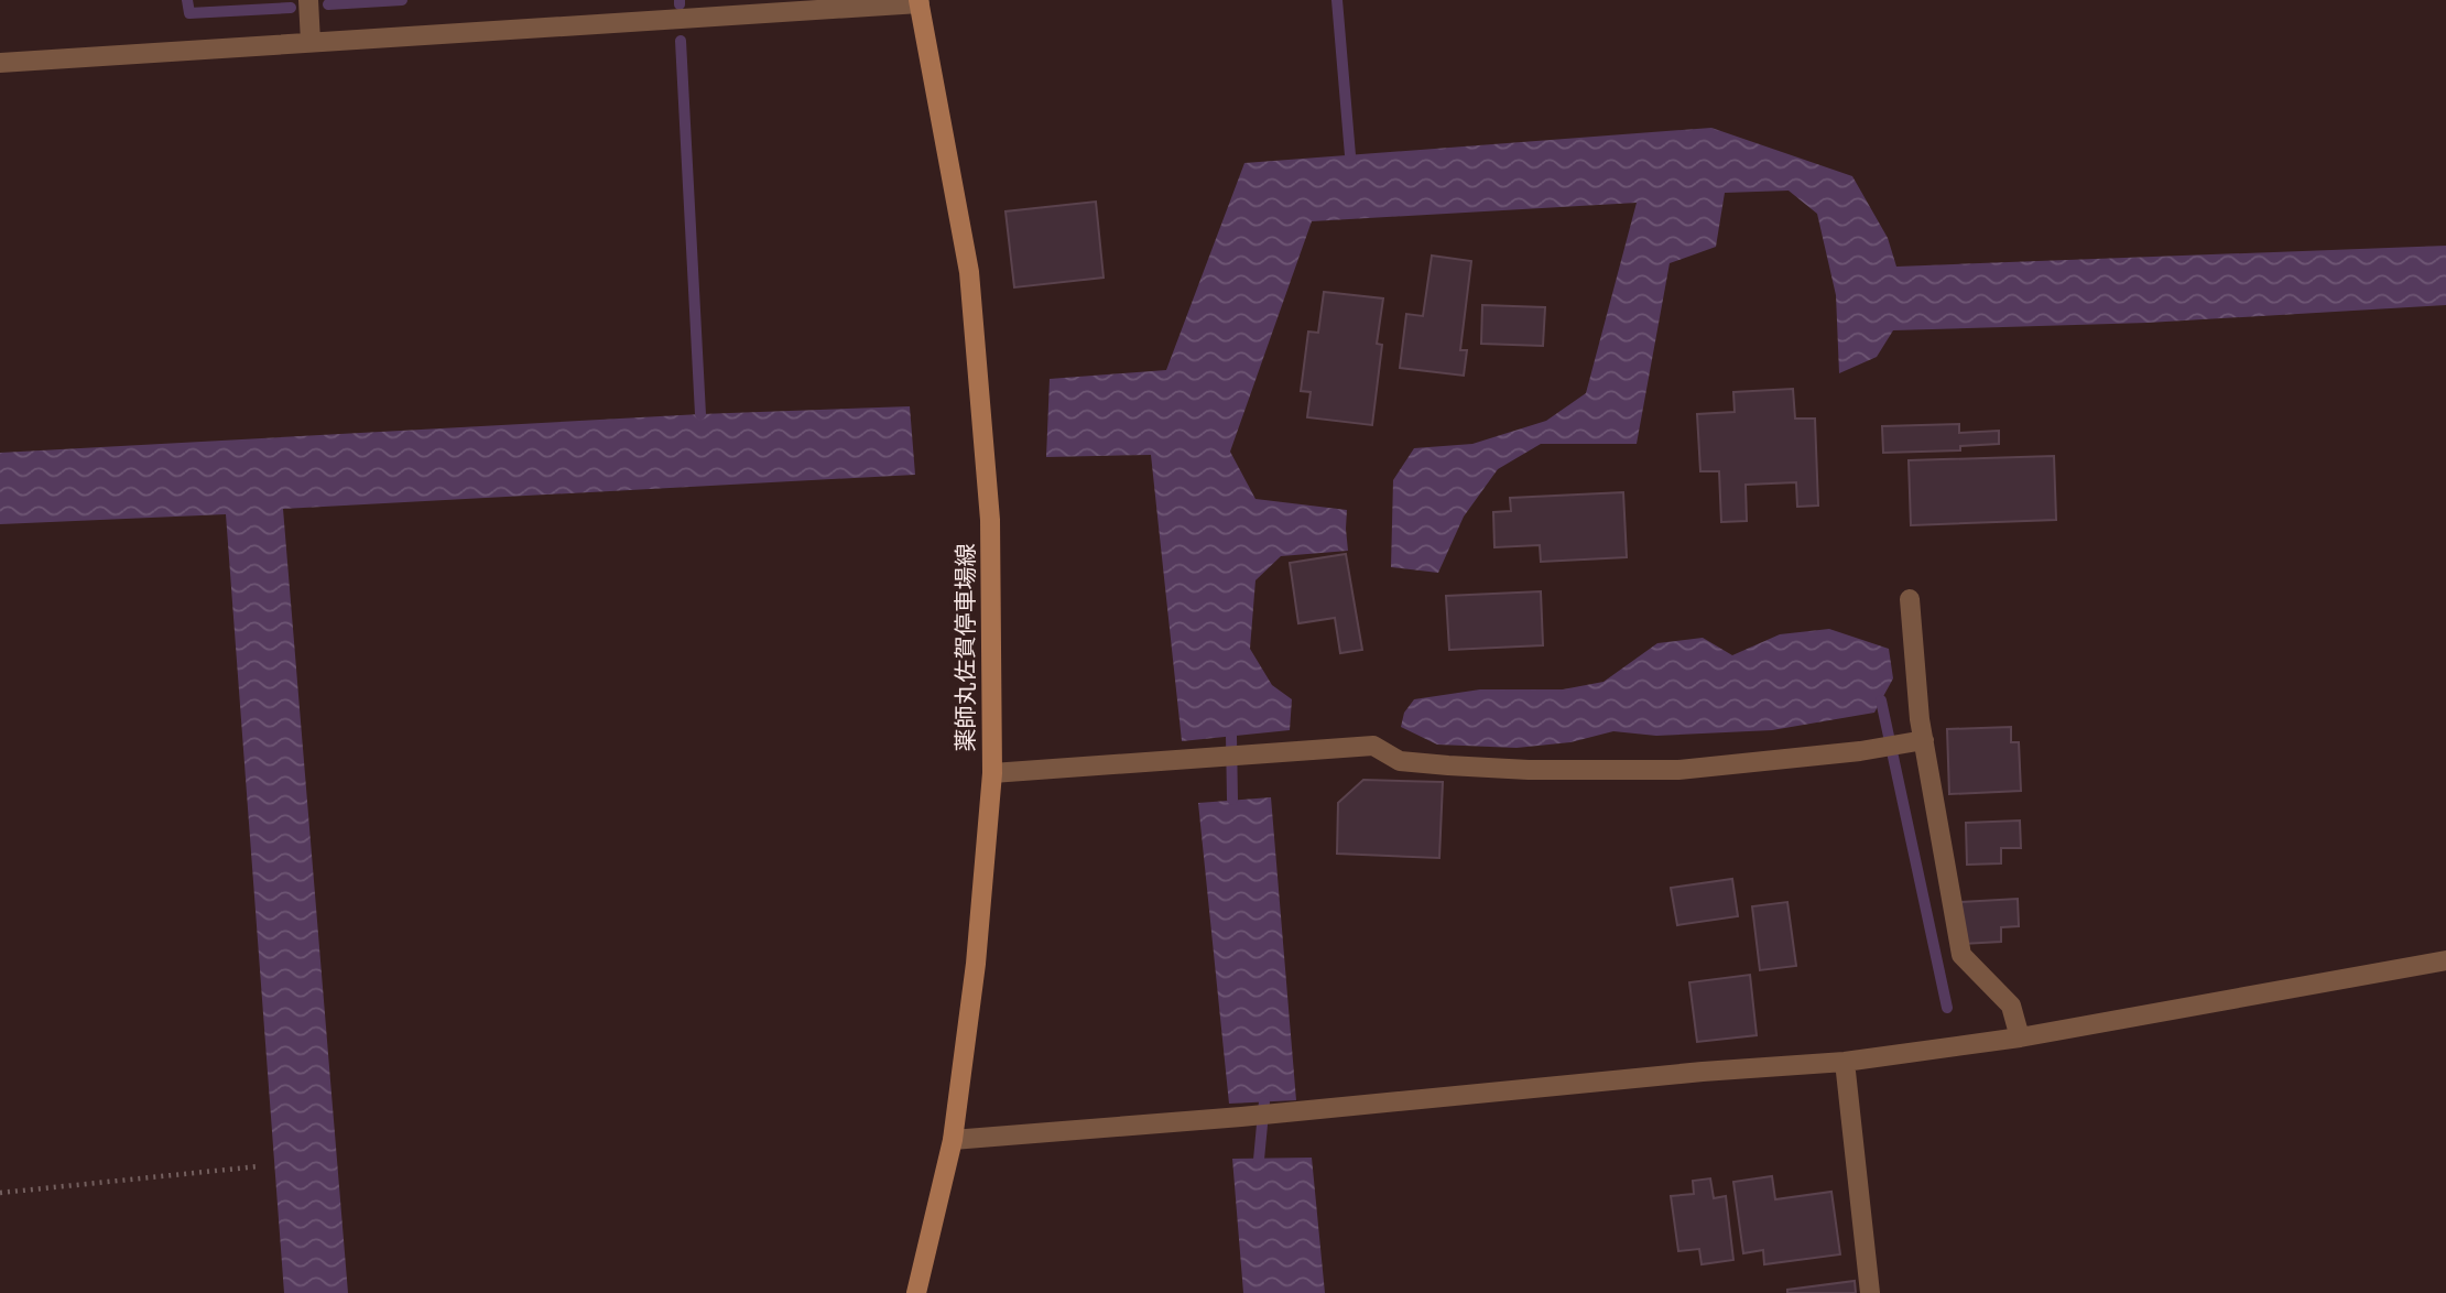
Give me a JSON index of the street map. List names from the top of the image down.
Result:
{
  "streets": {
    "main road": ["薬師丸佐賀停車場線"]
  }
}
